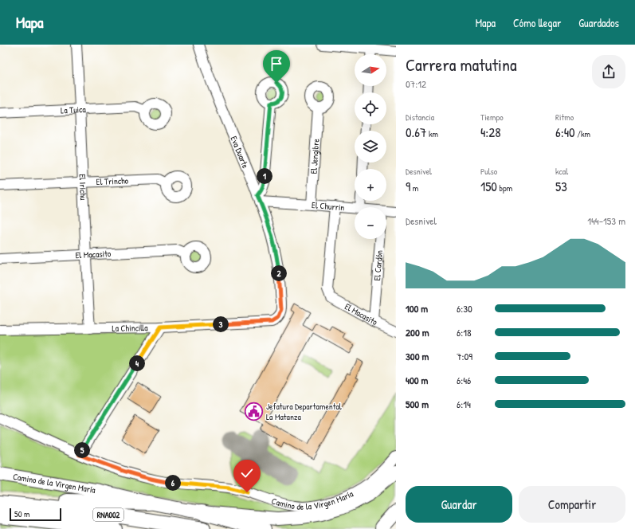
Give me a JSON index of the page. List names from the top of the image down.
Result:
{
  "streets": {
    "highway": ["RNA002"],
    "main road": ["Camino de la Virgen María"],
    "street": [
      "La Tuica",
      "Eva Duarte",
      "El Jengibre",
      "El Trincho",
      "El Irichu",
      "El Churrin",
      "El Macasito",
      "El Cardón",
      "La Chincilla"
    ]
  },
  "crossings": [
    ["La Tuica", "El Irichu"],
    ["Eva Duarte", "El Churrin"],
    ["Eva Duarte", "La Chincilla"],
    ["El Jengibre", "El Churrin"],
    ["El Trincho", "El Irichu"],
    ["El Irichu", "El Macasito"],
    ["El Irichu", "La Chincilla"],
    ["El Churrin", "El Macasito"],
    ["El Macasito", "El Cardón"]
  ],
  "places": {
    "public building": ["Jefatura Departamental La Matanza"]
  },
  "scale_bar": "50 m",
  "north": "right",
  "page": {
    "header": "Mapa",
    "nav": ["Mapa", "Cómo llegar", "Guardados"],
    "heading": ["Carrera matutina", "07:12"],
    "map_buttons": ["+", "−"],
    "stats": [
      ["Distancia", "0.67 km"],
      ["Tiempo", "4:28"],
      ["Ritmo", "6:40 /km"],
      ["Desnivel", "9 m"],
      ["Pulso", "150 bpm"],
      ["kcal", "53"]
    ],
    "pins": [
      "1",
      "2",
      "3",
      "4",
      "5",
      "6"
    ],
    "chart": ["Desnivel", "144–153 m"],
    "list": [
      {
        "name": "100 m",
        "note": "6:30"
      },
      {
        "name": "200 m",
        "note": "6:18"
      },
      {
        "name": "300 m",
        "note": "7:09"
      },
      {
        "name": "400 m",
        "note": "6:46"
      },
      {
        "name": "500 m",
        "note": "6:14"
      }
    ],
    "buttons": ["Guardar", "Compartir"],
    "scale": "50 m"
  }
}
